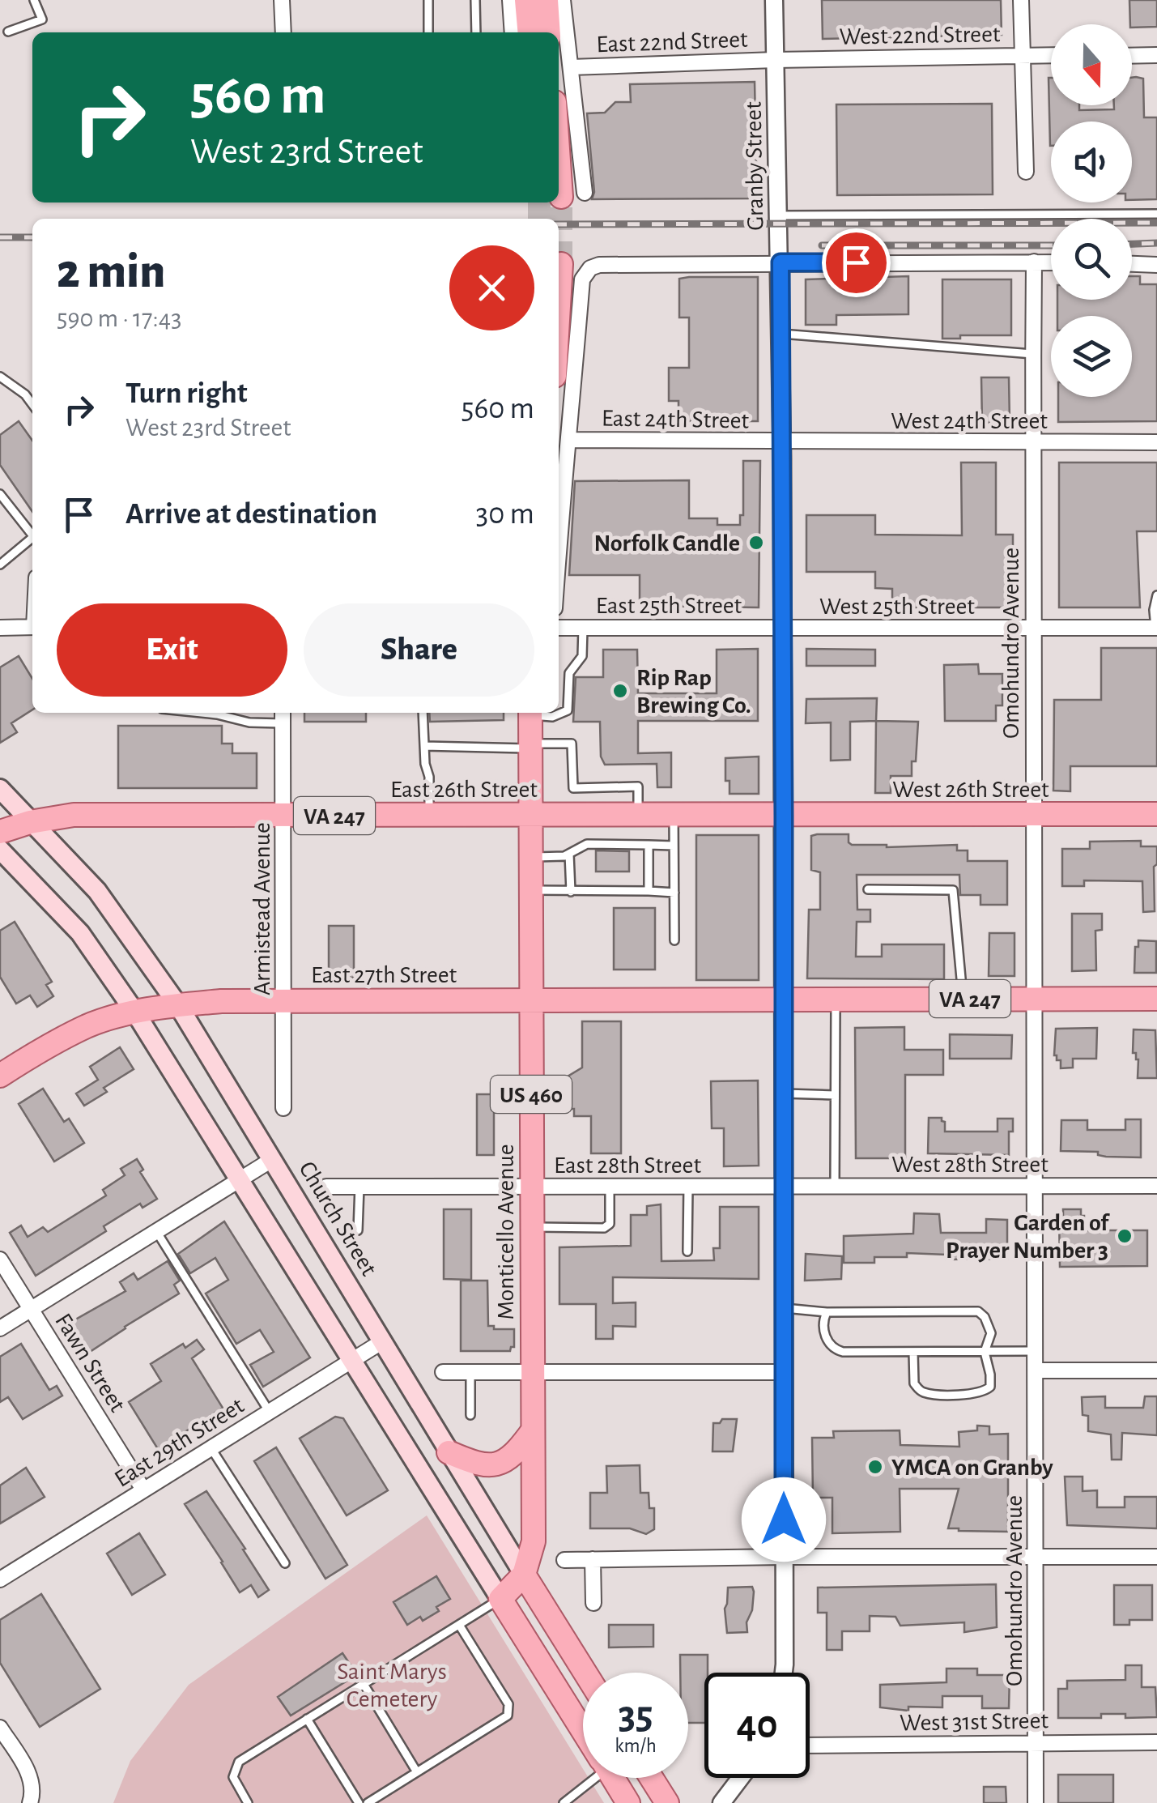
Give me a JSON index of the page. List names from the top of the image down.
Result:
{
  "streets": {
    "main road": [
      "East 26th Street",
      "West 26th Street",
      "VA 247",
      "East 27th Street",
      "US 460",
      "Church Street",
      "Monticello Avenue"
    ],
    "street": [
      "West 22nd Street",
      "East 22nd Street",
      "Granby Street",
      "East 24th Street",
      "West 24th Street",
      "East 25th Street",
      "West 25th Street",
      "Omohundro Avenue",
      "Armistead Avenue",
      "West 28th Street",
      "East 28th Street",
      "Fawn Street",
      "East 29th Street",
      "West 31st Street"
    ]
  },
  "crossings": [
    ["West 22nd Street", "East 22nd Street"],
    ["West 22nd Street", "Granby Street"],
    ["East 22nd Street", "Granby Street"],
    ["Granby Street", "East 24th Street"],
    ["Granby Street", "West 24th Street"],
    ["Granby Street", "East 25th Street"],
    ["Granby Street", "West 25th Street"],
    ["Granby Street", "East 26th Street"],
    ["Granby Street", "West 26th Street"],
    ["Granby Street", "VA 247"],
    ["Granby Street", "East 27th Street"],
    ["Granby Street", "West 28th Street"],
    ["Granby Street", "East 28th Street"],
    ["East 24th Street", "West 24th Street"],
    ["West 24th Street", "Omohundro Avenue"],
    ["East 25th Street", "West 25th Street"],
    ["West 25th Street", "Omohundro Avenue"],
    ["Omohundro Avenue", "West 26th Street"],
    ["Omohundro Avenue", "VA 247"],
    ["Omohundro Avenue", "West 28th Street"],
    ["Omohundro Avenue", "West 31st Street"],
    ["East 26th Street", "West 26th Street"],
    ["East 26th Street", "Armistead Avenue"],
    ["East 26th Street", "Church Street"],
    ["East 26th Street", "Monticello Avenue"],
    ["VA 247", "East 27th Street"],
    ["Armistead Avenue", "East 27th Street"],
    ["East 27th Street", "Church Street"],
    ["East 27th Street", "Monticello Avenue"],
    ["West 28th Street", "East 28th Street"],
    ["East 28th Street", "Monticello Avenue"],
    ["Church Street", "Monticello Avenue"],
    ["Church Street", "East 29th Street"],
    ["Fawn Street", "East 29th Street"]
  ],
  "parks": ["Saint Marys Cemetery"],
  "places": [
    "Norfolk Candle",
    "Rip Rap Brewing Co.",
    "Garden of Prayer Number 3",
    "YMCA on Granby"
  ],
  "north": "bottom",
  "page": {
    "turn": ["560 m", "West 23rd Street"],
    "heading": ["2 min", "590 m · 17:43"],
    "list": [
      {
        "name": "Turn right",
        "note": "West 23rd Street",
        "value": "560 m"
      },
      {
        "name": "Arrive at destination",
        "value": "30 m"
      }
    ],
    "buttons": ["Exit", "Share"],
    "speed": "35 km/h",
    "limit": "40"
  }
}
